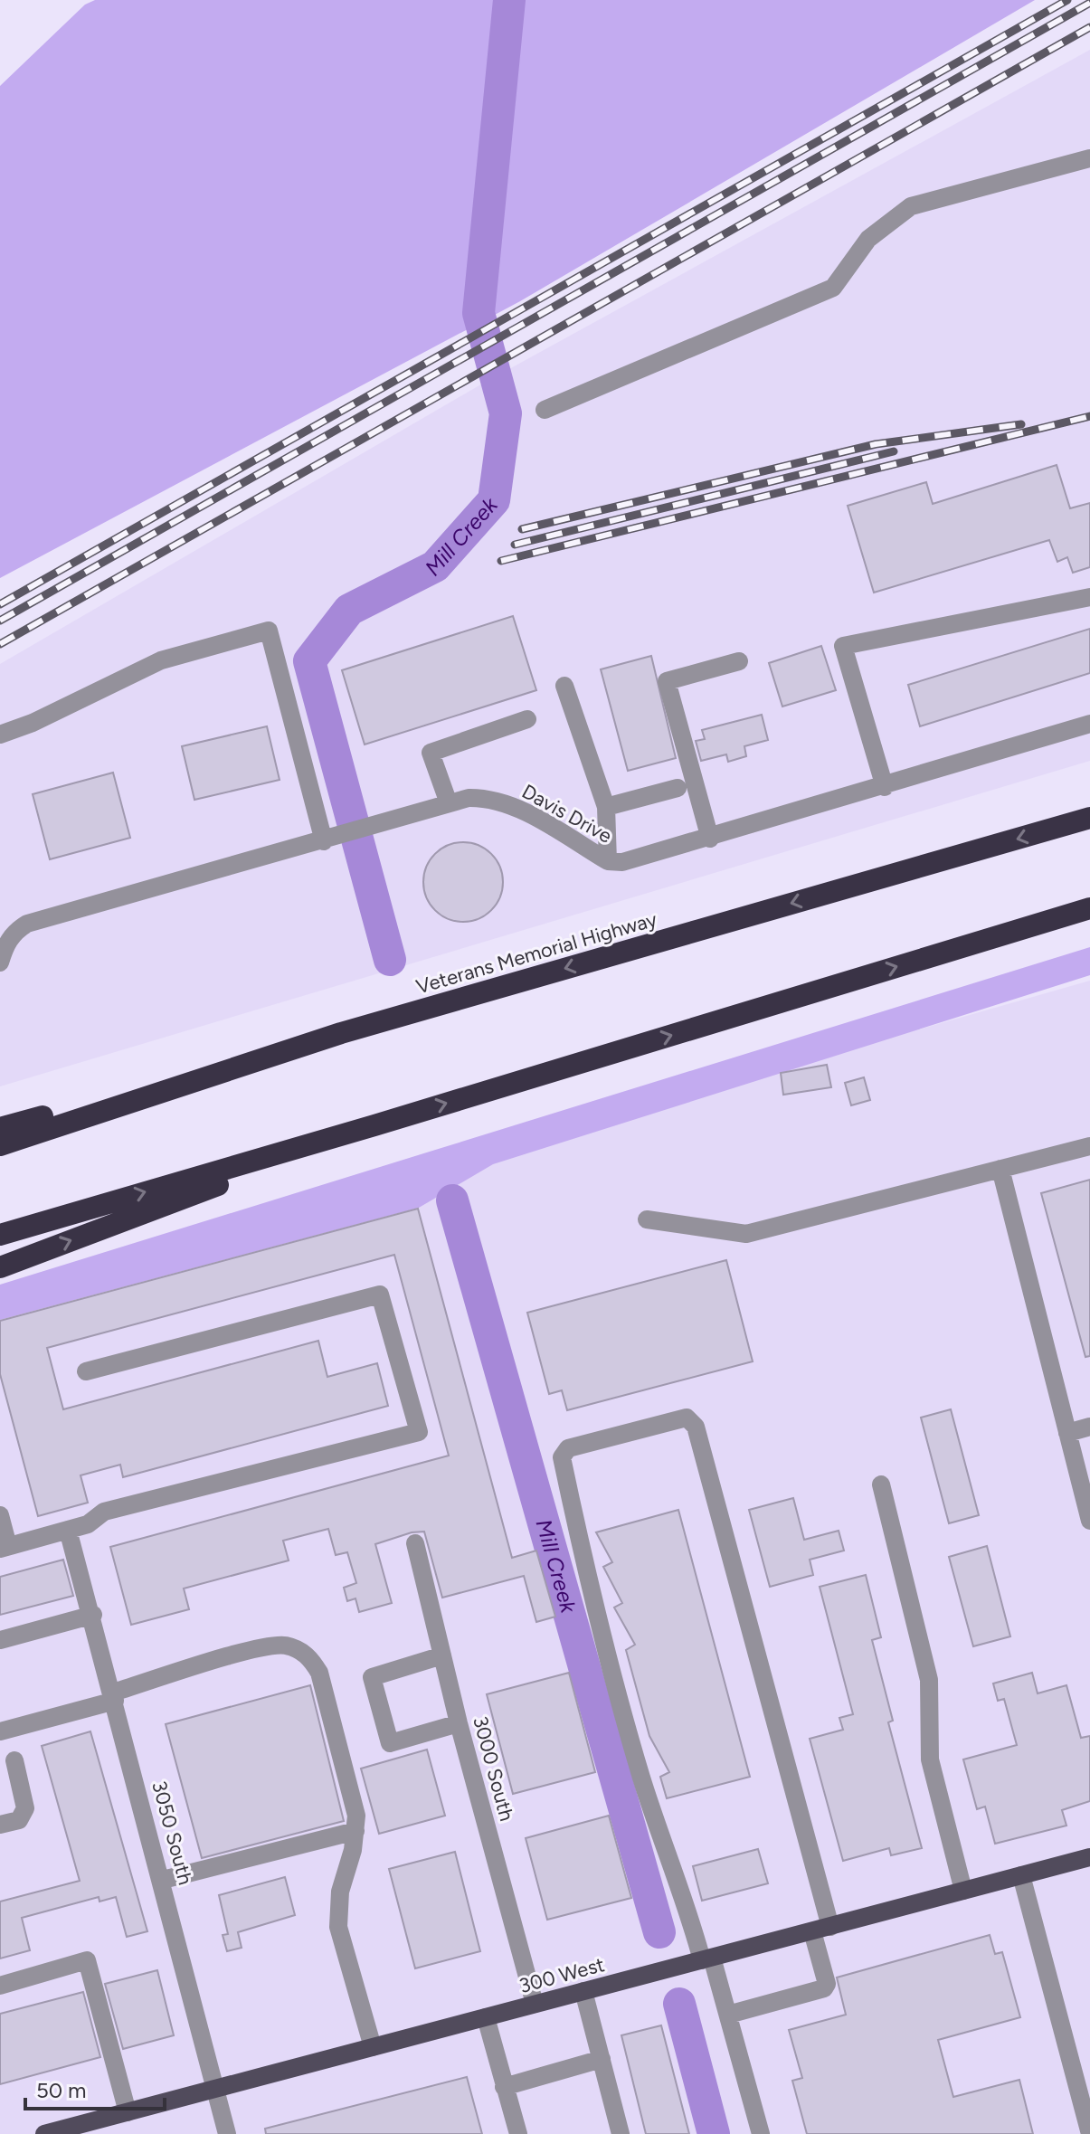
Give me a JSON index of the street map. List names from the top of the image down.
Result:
{
  "streets": {
    "highway": ["Veterans Memorial Highway"],
    "main road": ["300 West"],
    "street": ["Davis Drive", "3000 South", "3050 South"]
  },
  "crossings": [
    ["3000 South", "300 West"],
    ["3050 South", "300 West"]
  ],
  "water": ["Mill Creek"],
  "scale_bar": "50 m"
}
